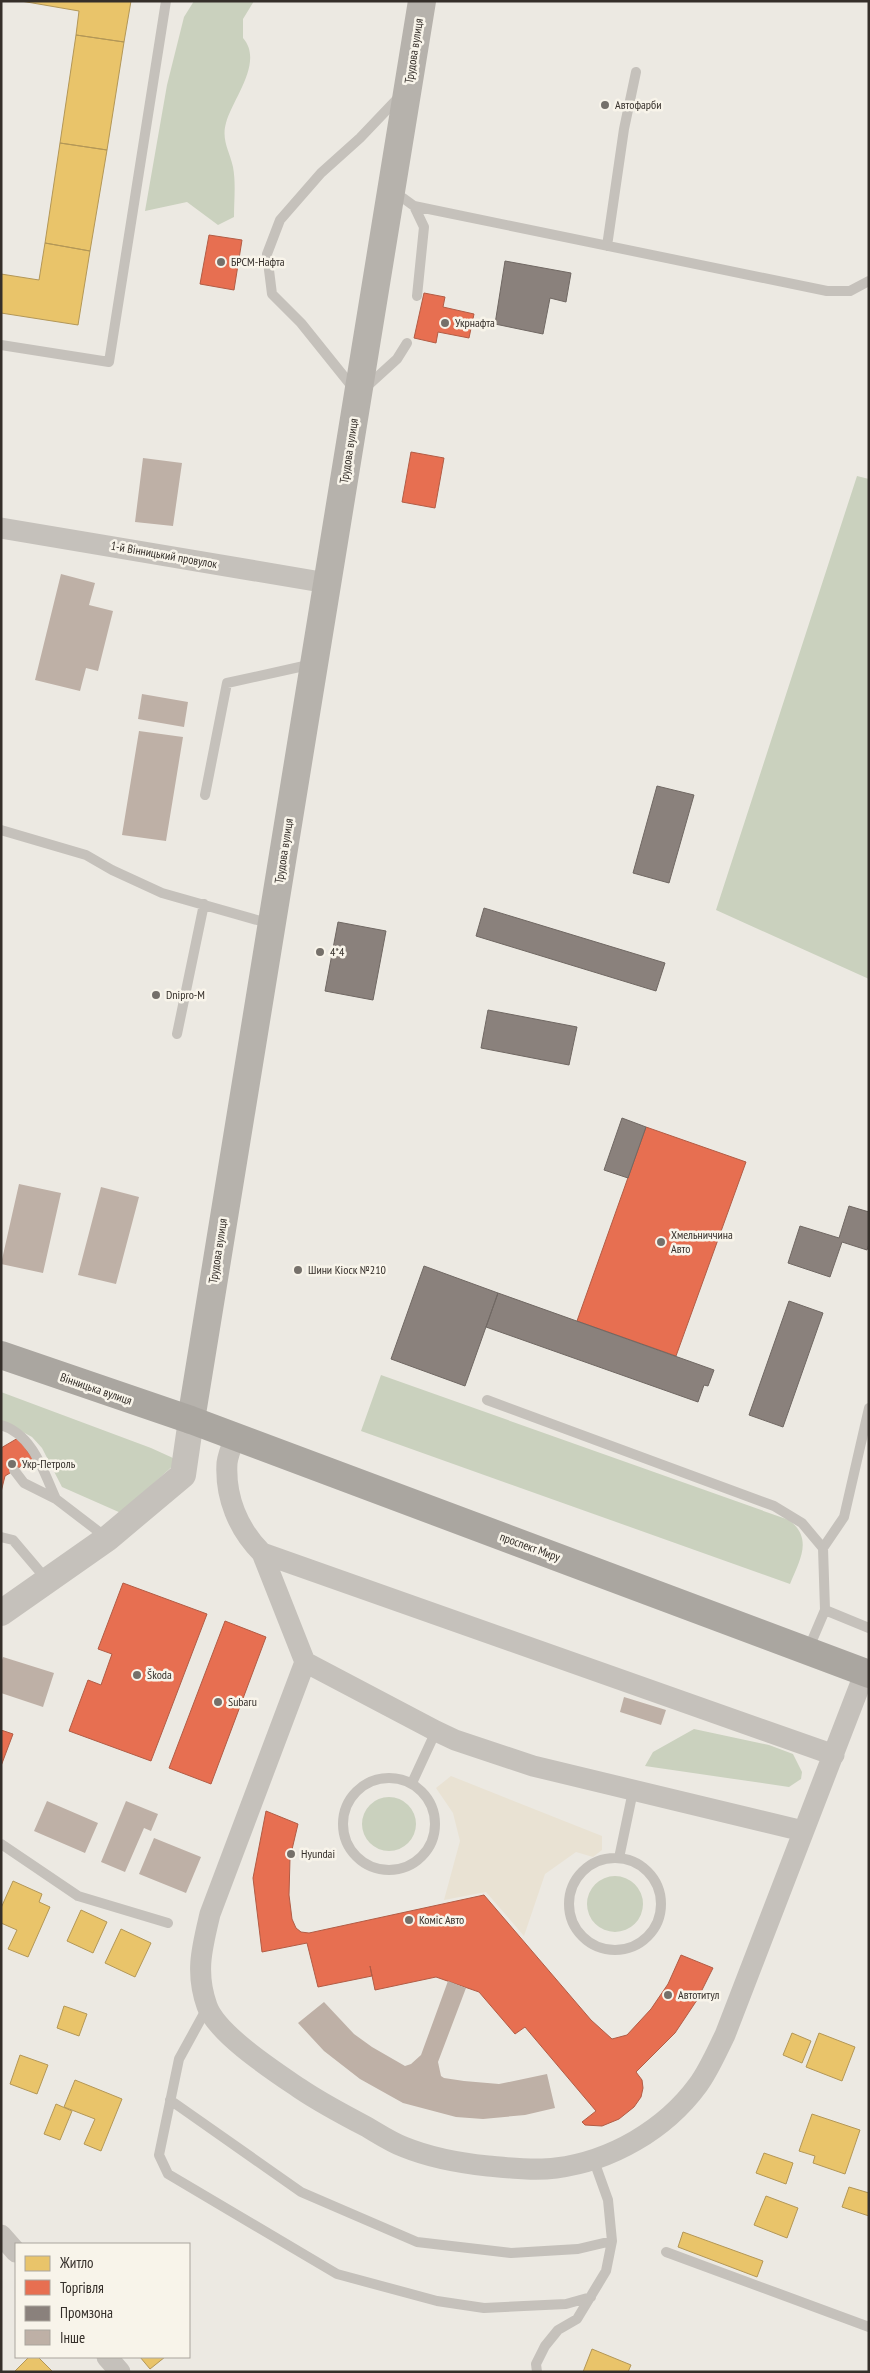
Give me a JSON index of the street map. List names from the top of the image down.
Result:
{
  "streets": {
    "main road": ["Трудова вулиця", "Вінницька вулиця", "проспект Миру"],
    "street": ["1-й Вінницький провулок"]
  },
  "crossings": [
    ["Трудова вулиця", "1-й Вінницький провулок"],
    ["Трудова вулиця", "Вінницька вулиця"],
    ["Трудова вулиця", "проспект Миру"],
    ["Вінницька вулиця", "проспект Миру"]
  ],
  "places": [
    "Автофарби",
    "БРСМ-Нафта",
    "Укрнафта",
    "4*4",
    "Dnipro-M",
    "Хмельниччина Авто",
    "Шини Кіоск №210",
    "Укр-Петроль",
    "Škoda",
    "Subaru",
    "Hyundai",
    "Коміс Авто",
    "Автотитул"
  ],
  "legend": [
    "Житло",
    "Торгівля",
    "Промзона",
    "Інше"
  ]
}
